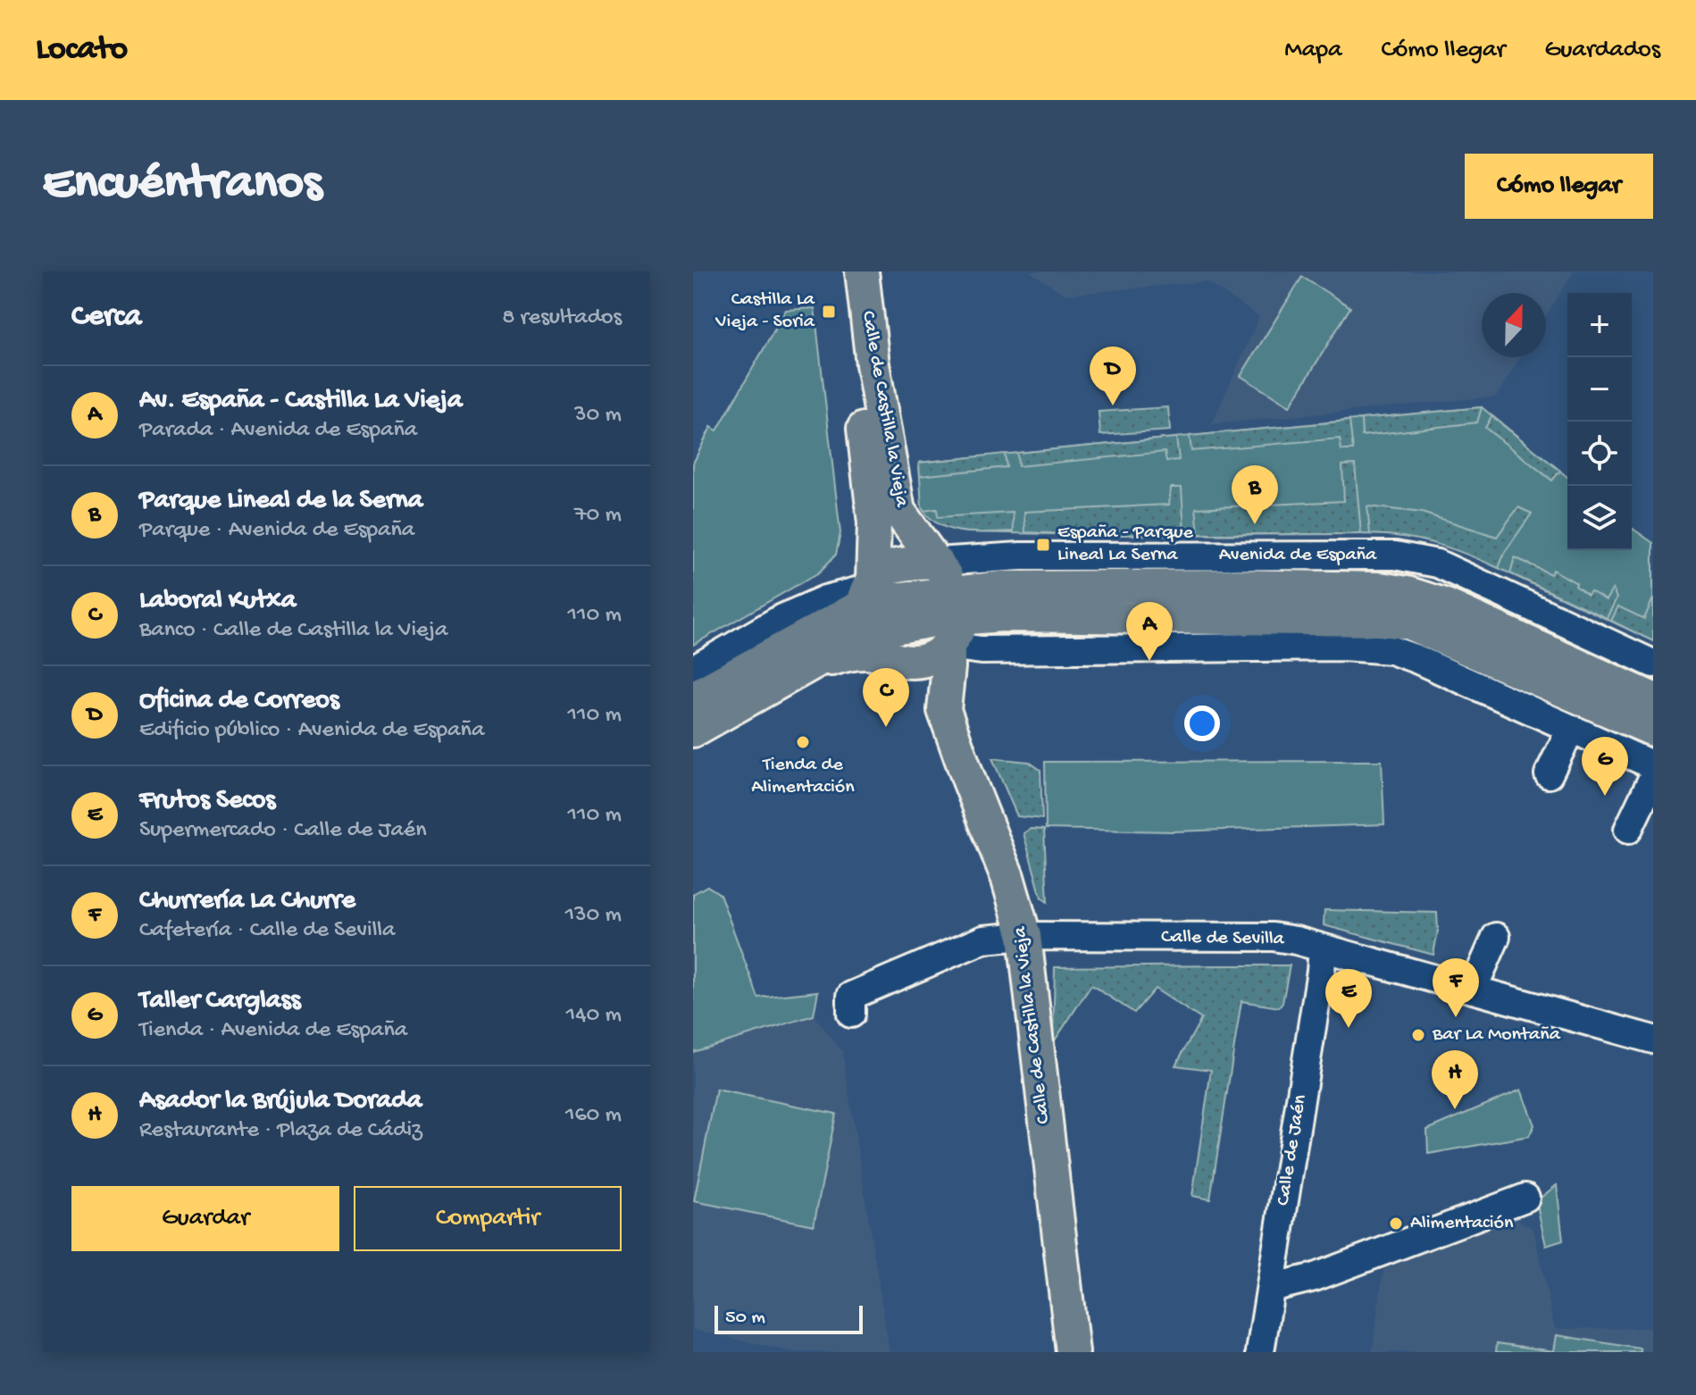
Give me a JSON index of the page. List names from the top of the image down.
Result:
{
  "streets": {
    "main road": ["Calle de Castilla la Vieja", "Avenida de España"],
    "street": ["Calle de Sevilla", "Calle de Jaén"]
  },
  "crossings": [
    ["Calle de Castilla la Vieja", "Avenida de España"],
    ["Calle de Castilla la Vieja", "Calle de Sevilla"],
    ["Calle de Sevilla", "Calle de Jaén"]
  ],
  "places": {
    "transit": ["Castilla La Vieja - Soria", "España - Parque Lineal La Serna"],
    "other": ["Tienda de Alimentación", "Bar La Montaña", "Alimentación"]
  },
  "scale_bar": "50 m",
  "north": "top",
  "page": {
    "header": "Locato",
    "nav": ["Mapa", "Cómo llegar", "Guardados"],
    "buttons": [
      "Cómo llegar",
      ["Guardar", "Compartir"]
    ],
    "title": "Encuéntranos",
    "heading": ["Cerca", "8 resultados"],
    "map_buttons": ["+", "−"],
    "pins": [
      "D",
      "B",
      "A",
      "C",
      "G",
      "F",
      "E",
      "H"
    ],
    "list": [
      {
        "mark": "A",
        "name": "Av. España - Castilla La Vieja",
        "note": "Parada · Avenida de España",
        "value": "30 m"
      },
      {
        "mark": "B",
        "name": "Parque Lineal de la Serna",
        "note": "Parque · Avenida de España",
        "value": "70 m"
      },
      {
        "mark": "C",
        "name": "Laboral Kutxa",
        "note": "Banco · Calle de Castilla la Vieja",
        "value": "110 m"
      },
      {
        "mark": "D",
        "name": "Oficina de Correos",
        "note": "Edificio público · Avenida de España",
        "value": "110 m"
      },
      {
        "mark": "E",
        "name": "Frutos Secos",
        "note": "Supermercado · Calle de Jaén",
        "value": "110 m"
      },
      {
        "mark": "F",
        "name": "Churrería La Churre",
        "note": "Cafetería · Calle de Sevilla",
        "value": "130 m"
      },
      {
        "mark": "G",
        "name": "Taller Carglass",
        "note": "Tienda · Avenida de España",
        "value": "140 m"
      },
      {
        "mark": "H",
        "name": "Asador la Brújula Dorada",
        "note": "Restaurante · Plaza de Cádiz",
        "value": "160 m"
      }
    ],
    "scale": "50 m"
  }
}
